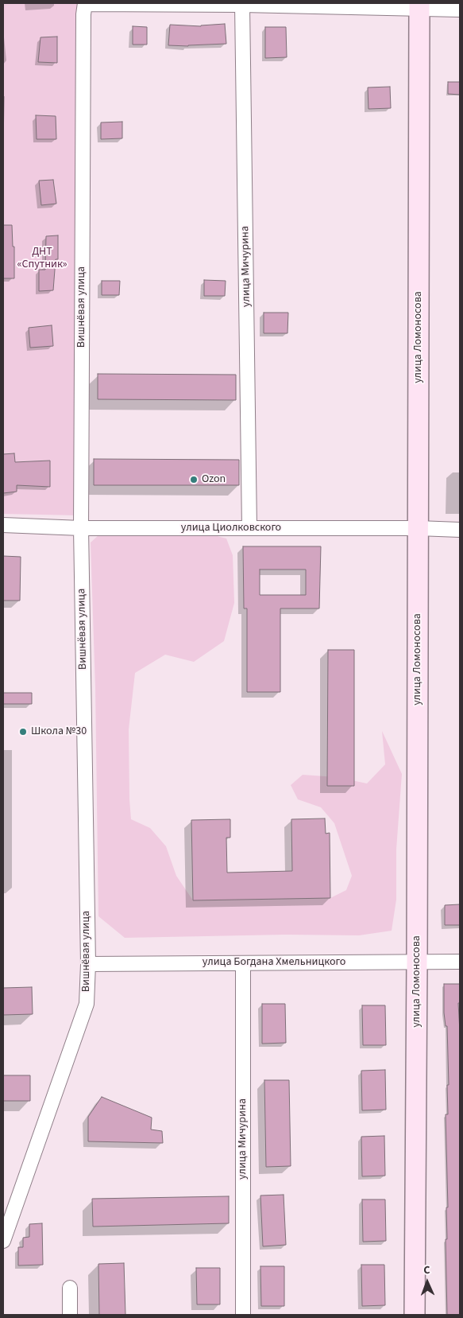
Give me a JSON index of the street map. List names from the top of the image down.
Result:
{
  "streets": {
    "street": [
      "улица Мичурина",
      "Вишнёвая улица",
      "улица Ломоносова",
      "улица Циолковского",
      "улица Богдана Хмельницкого"
    ]
  },
  "crossings": [
    ["улица Мичурина", "улица Циолковского"],
    ["улица Мичурина", "улица Богдана Хмельницкого"],
    ["Вишнёвая улица", "улица Циолковского"],
    ["Вишнёвая улица", "улица Богдана Хмельницкого"],
    ["улица Ломоносова", "улица Циолковского"],
    ["улица Ломоносова", "улица Богдана Хмельницкого"]
  ],
  "parks": ["ДНТ «Спутник»"],
  "places": ["Ozon", "Школа №30"],
  "north": "top"
}
